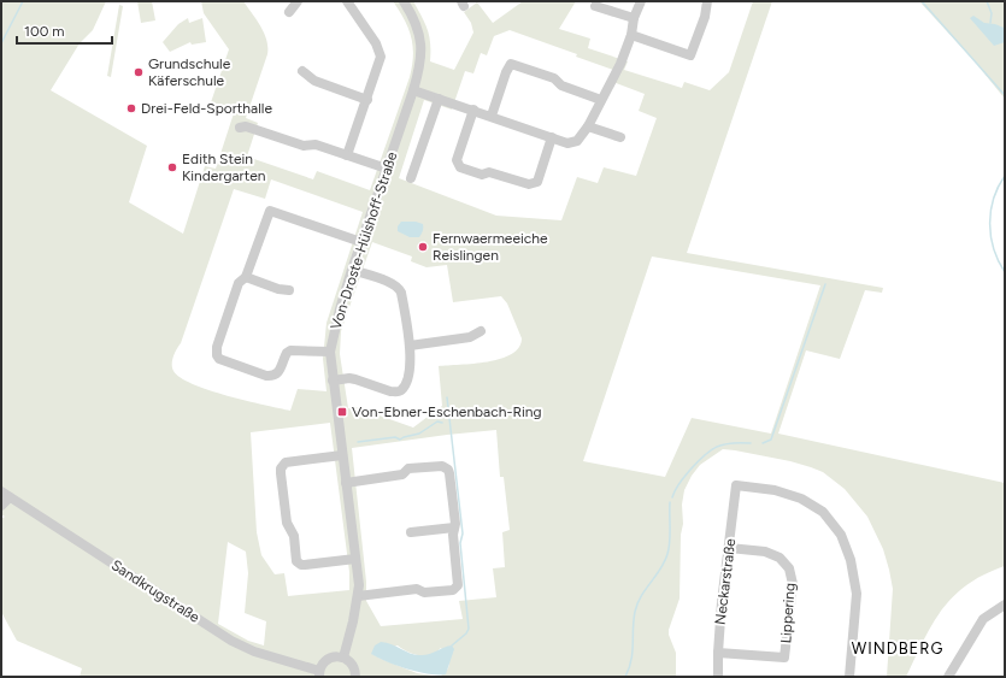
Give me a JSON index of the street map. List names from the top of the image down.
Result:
{
  "streets": {
    "street": [
      "Von-Droste-Hülshoff-Straße",
      "Neckarstraße",
      "Sandkrugstraße",
      "Lippering"
    ]
  },
  "crossings": [
    ["Von-Droste-Hülshoff-Straße", "Sandkrugstraße"],
    ["Neckarstraße", "Lippering"]
  ],
  "districts": ["WINDBERG"],
  "places": {
    "other": [
      "Grundschule Käferschule",
      "Drei-Feld-Sporthalle",
      "Edith Stein Kindergarten",
      "Fernwaermeeiche Reislingen"
    ],
    "transit": ["Von-Ebner-Eschenbach-Ring"]
  },
  "scale_bar": "100 m"
}
